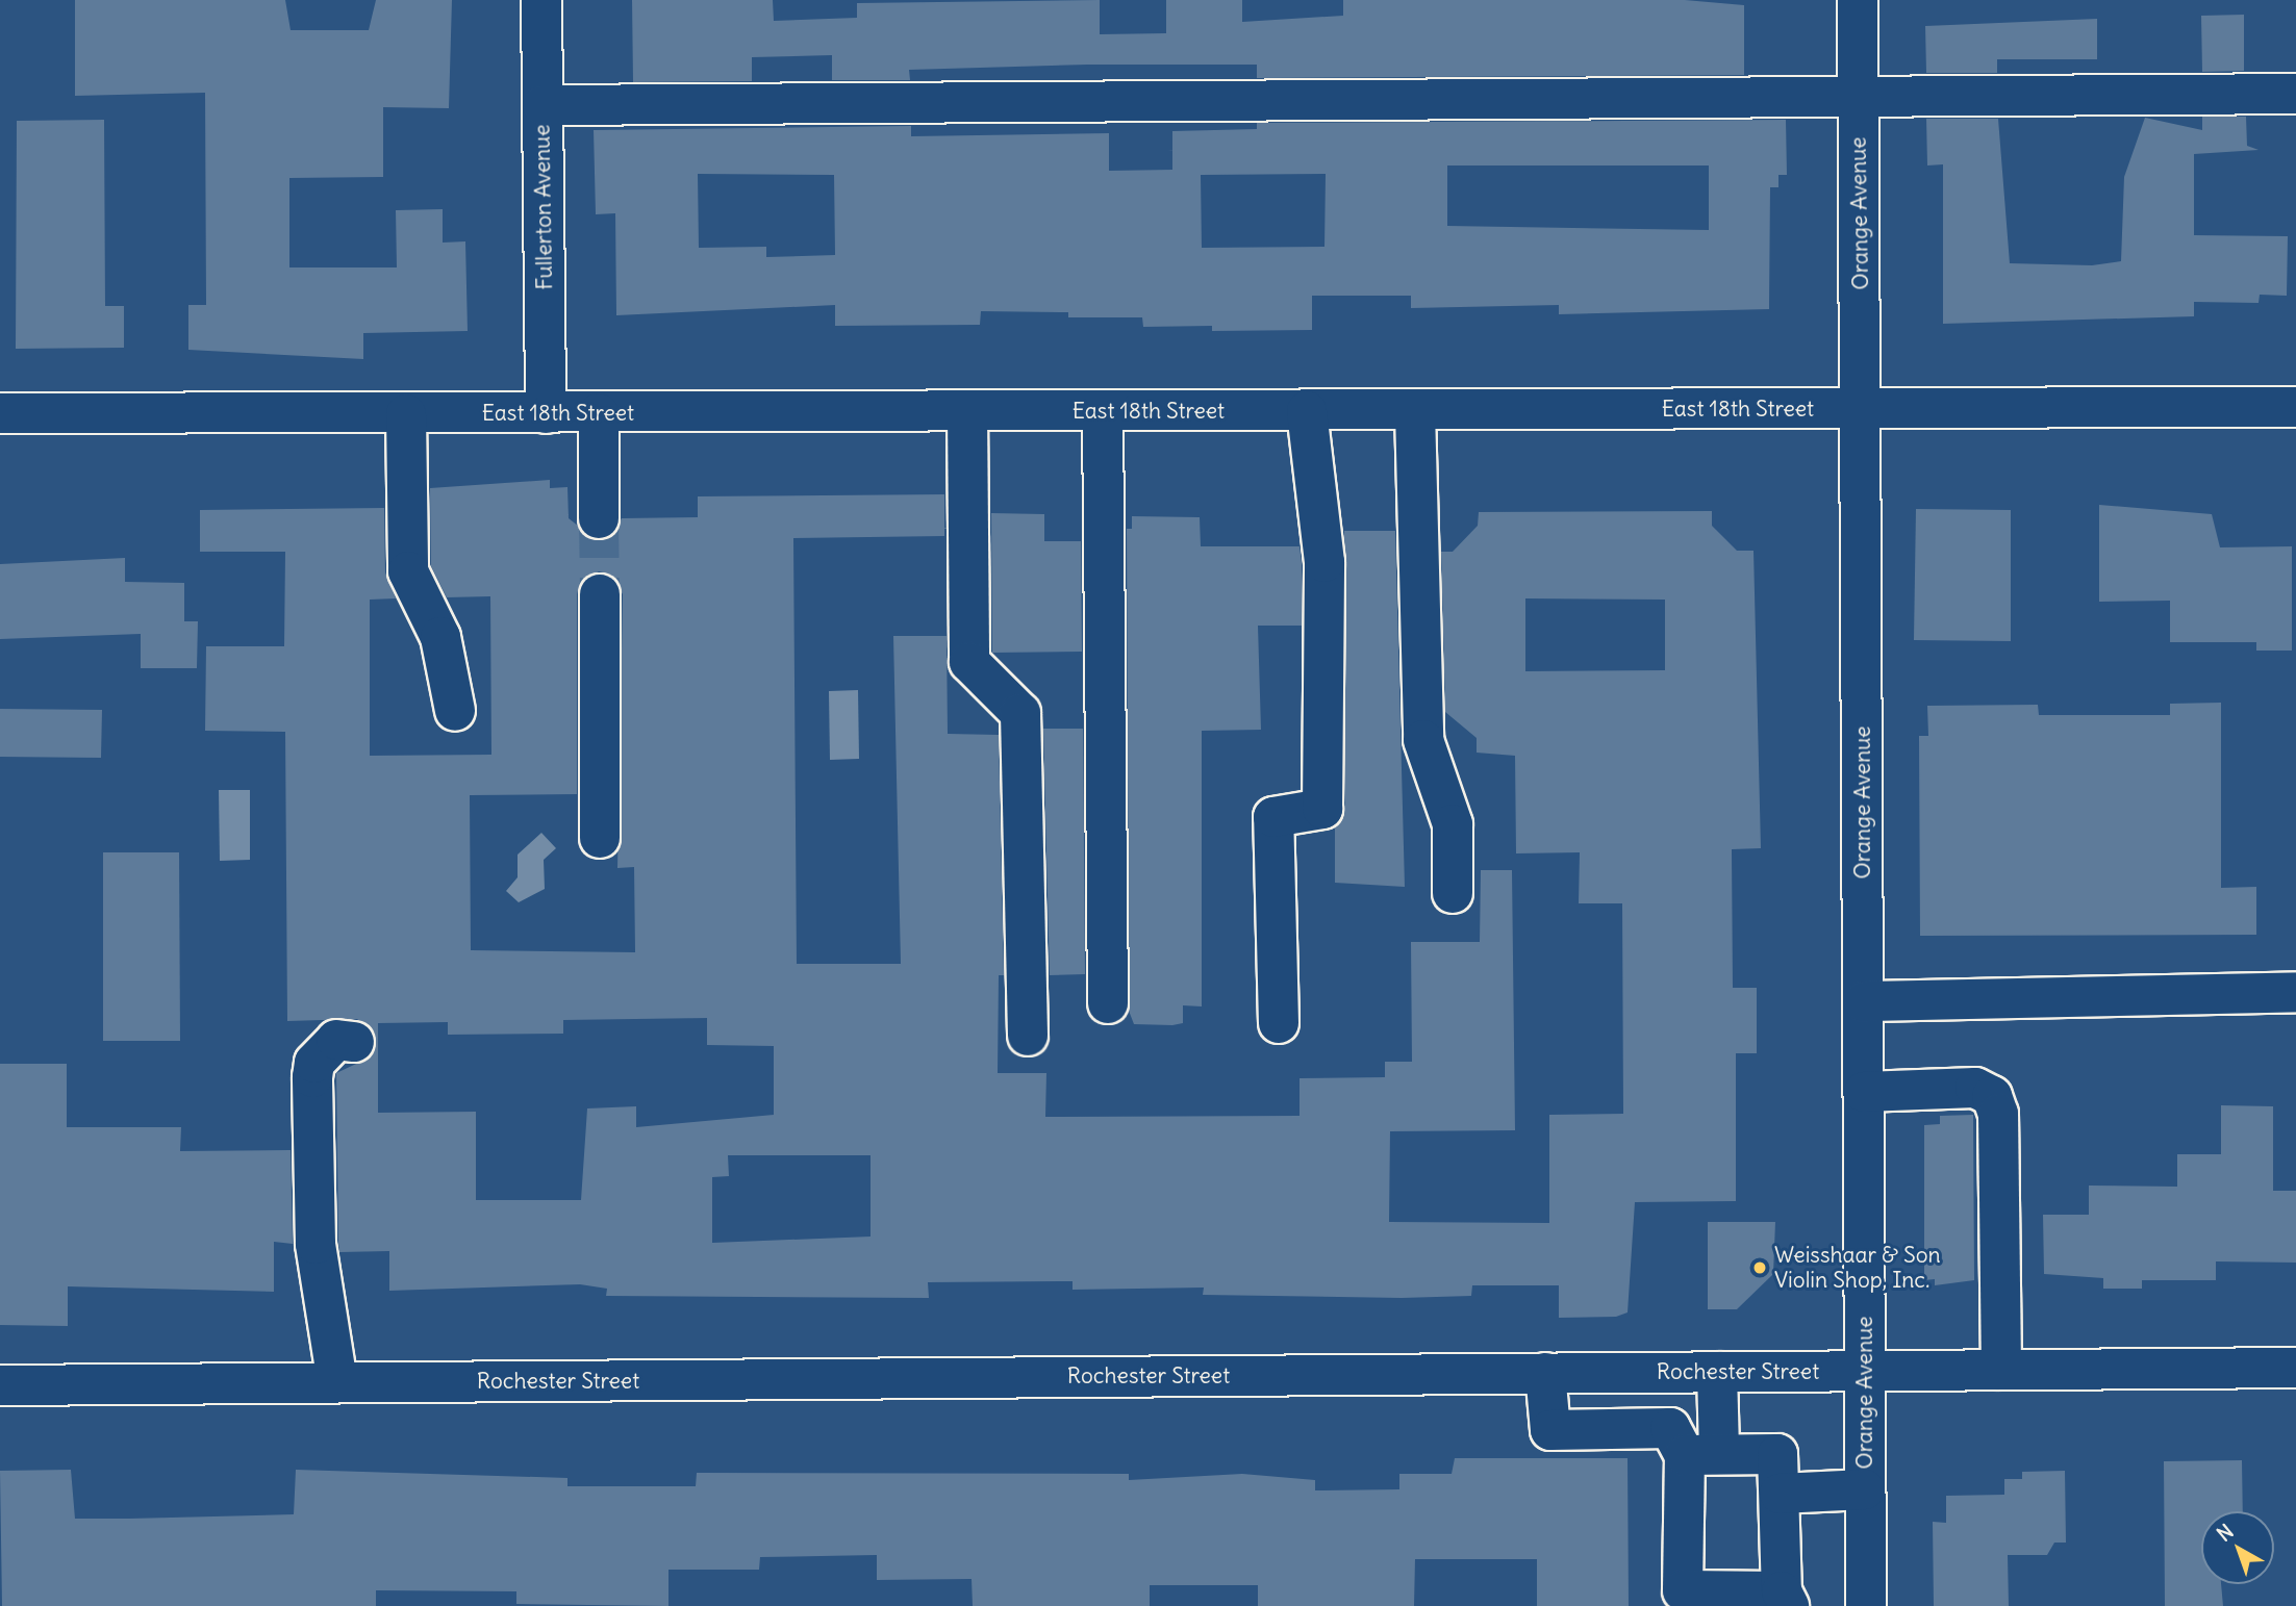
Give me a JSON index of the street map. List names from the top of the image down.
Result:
{
  "streets": {
    "street": [
      "Fullerton Avenue",
      "Orange Avenue",
      "East 18th Street",
      "Rochester Street"
    ]
  },
  "crossings": [
    ["Fullerton Avenue", "East 18th Street"],
    ["Orange Avenue", "East 18th Street"],
    ["Orange Avenue", "Rochester Street"]
  ],
  "places": ["Weisshaar & Son Violin Shop, Inc."],
  "north": "top left"
}
